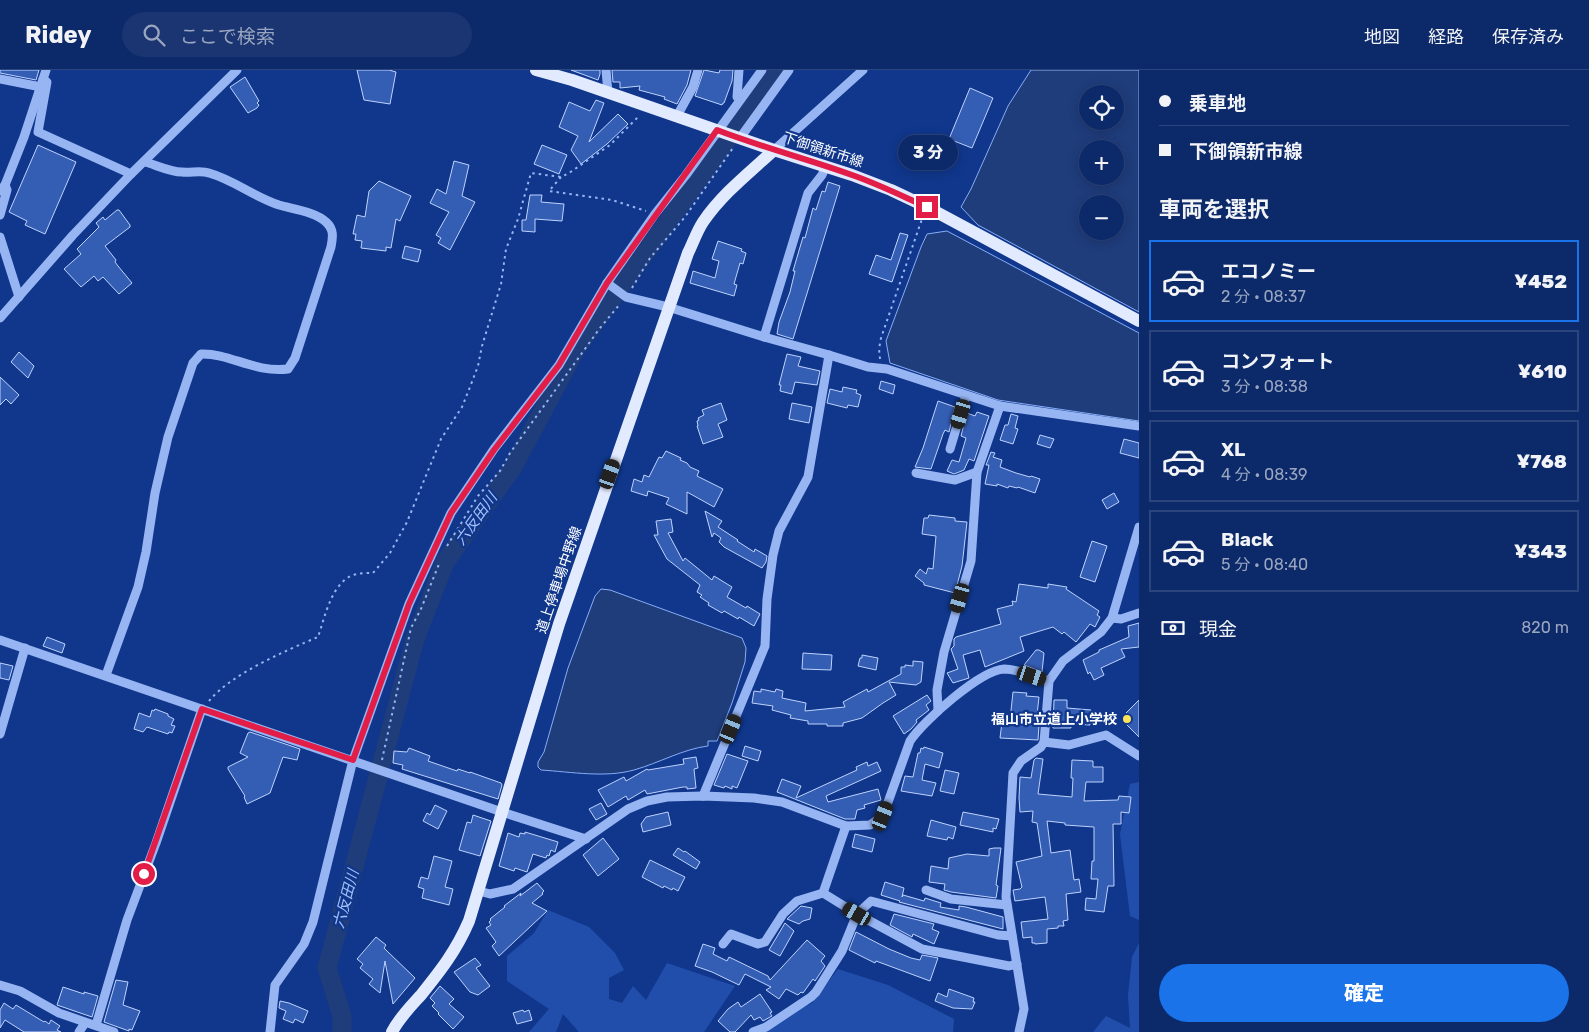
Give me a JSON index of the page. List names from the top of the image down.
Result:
{
  "streets": {
    "main road": ["下御領新市線", "道上停車場中野線"]
  },
  "crossings": [
    ["下御領新市線", "道上停車場中野線"]
  ],
  "water": ["六反田川"],
  "places": ["福山市立道上小学校"],
  "page": {
    "header": "Ridey",
    "search": "ここで検索",
    "nav": ["地図", "経路", "保存済み"],
    "banner": ["乗車地", "下御領新市線"],
    "map_buttons": ["+", "−"],
    "bubble": "3 分",
    "heading": "車両を選択",
    "list": [
      {
        "name": "エコノミー",
        "note": "2 分 · 08:37",
        "value": "¥452"
      },
      {
        "name": "コンフォート",
        "note": "3 分 · 08:38",
        "value": "¥610"
      },
      {
        "name": "XL",
        "note": "4 分 · 08:39",
        "value": "¥768"
      },
      {
        "name": "Black",
        "note": "5 分 · 08:40",
        "value": "¥343"
      }
    ],
    "pay": ["現金", "820 m"],
    "buttons": "確定"
  }
}
